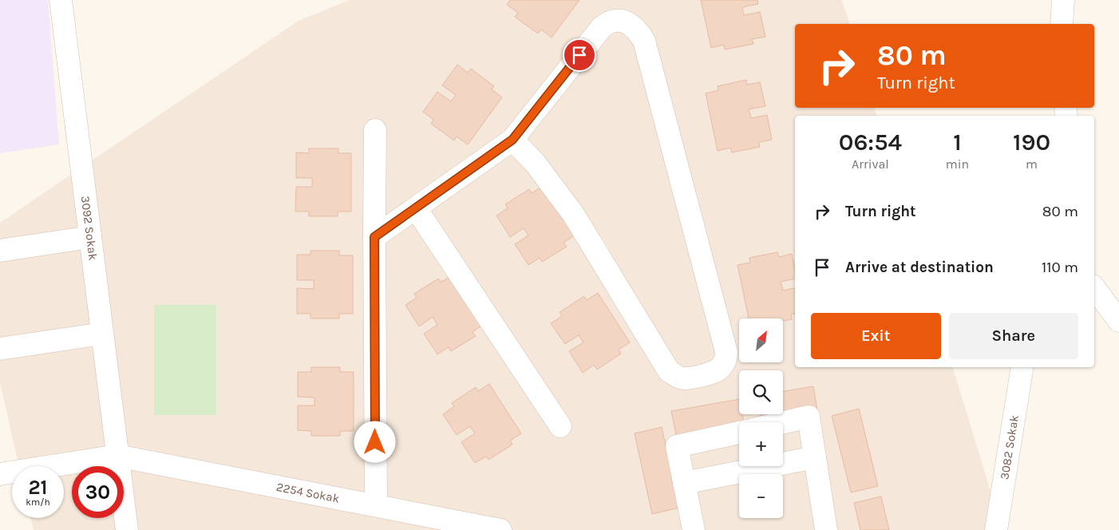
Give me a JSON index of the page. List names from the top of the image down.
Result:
{
  "streets": {
    "street": ["3092 Sokak", "3082 Sokak", "2254 Sokak"]
  },
  "crossings": [
    ["3092 Sokak", "2254 Sokak"]
  ],
  "north": "top right",
  "page": {
    "turn": ["80 m", "Turn right"],
    "eta": [
      "06:54",
      "Arrival",
      "1",
      "min",
      "190",
      "m"
    ],
    "list": [
      {
        "name": "Turn right",
        "value": "80 m"
      },
      {
        "name": "Arrive at destination",
        "value": "110 m"
      }
    ],
    "buttons": ["Exit", "Share"],
    "map_buttons": ["+", "−"],
    "speed": "21 km/h",
    "limit": "30"
  }
}
